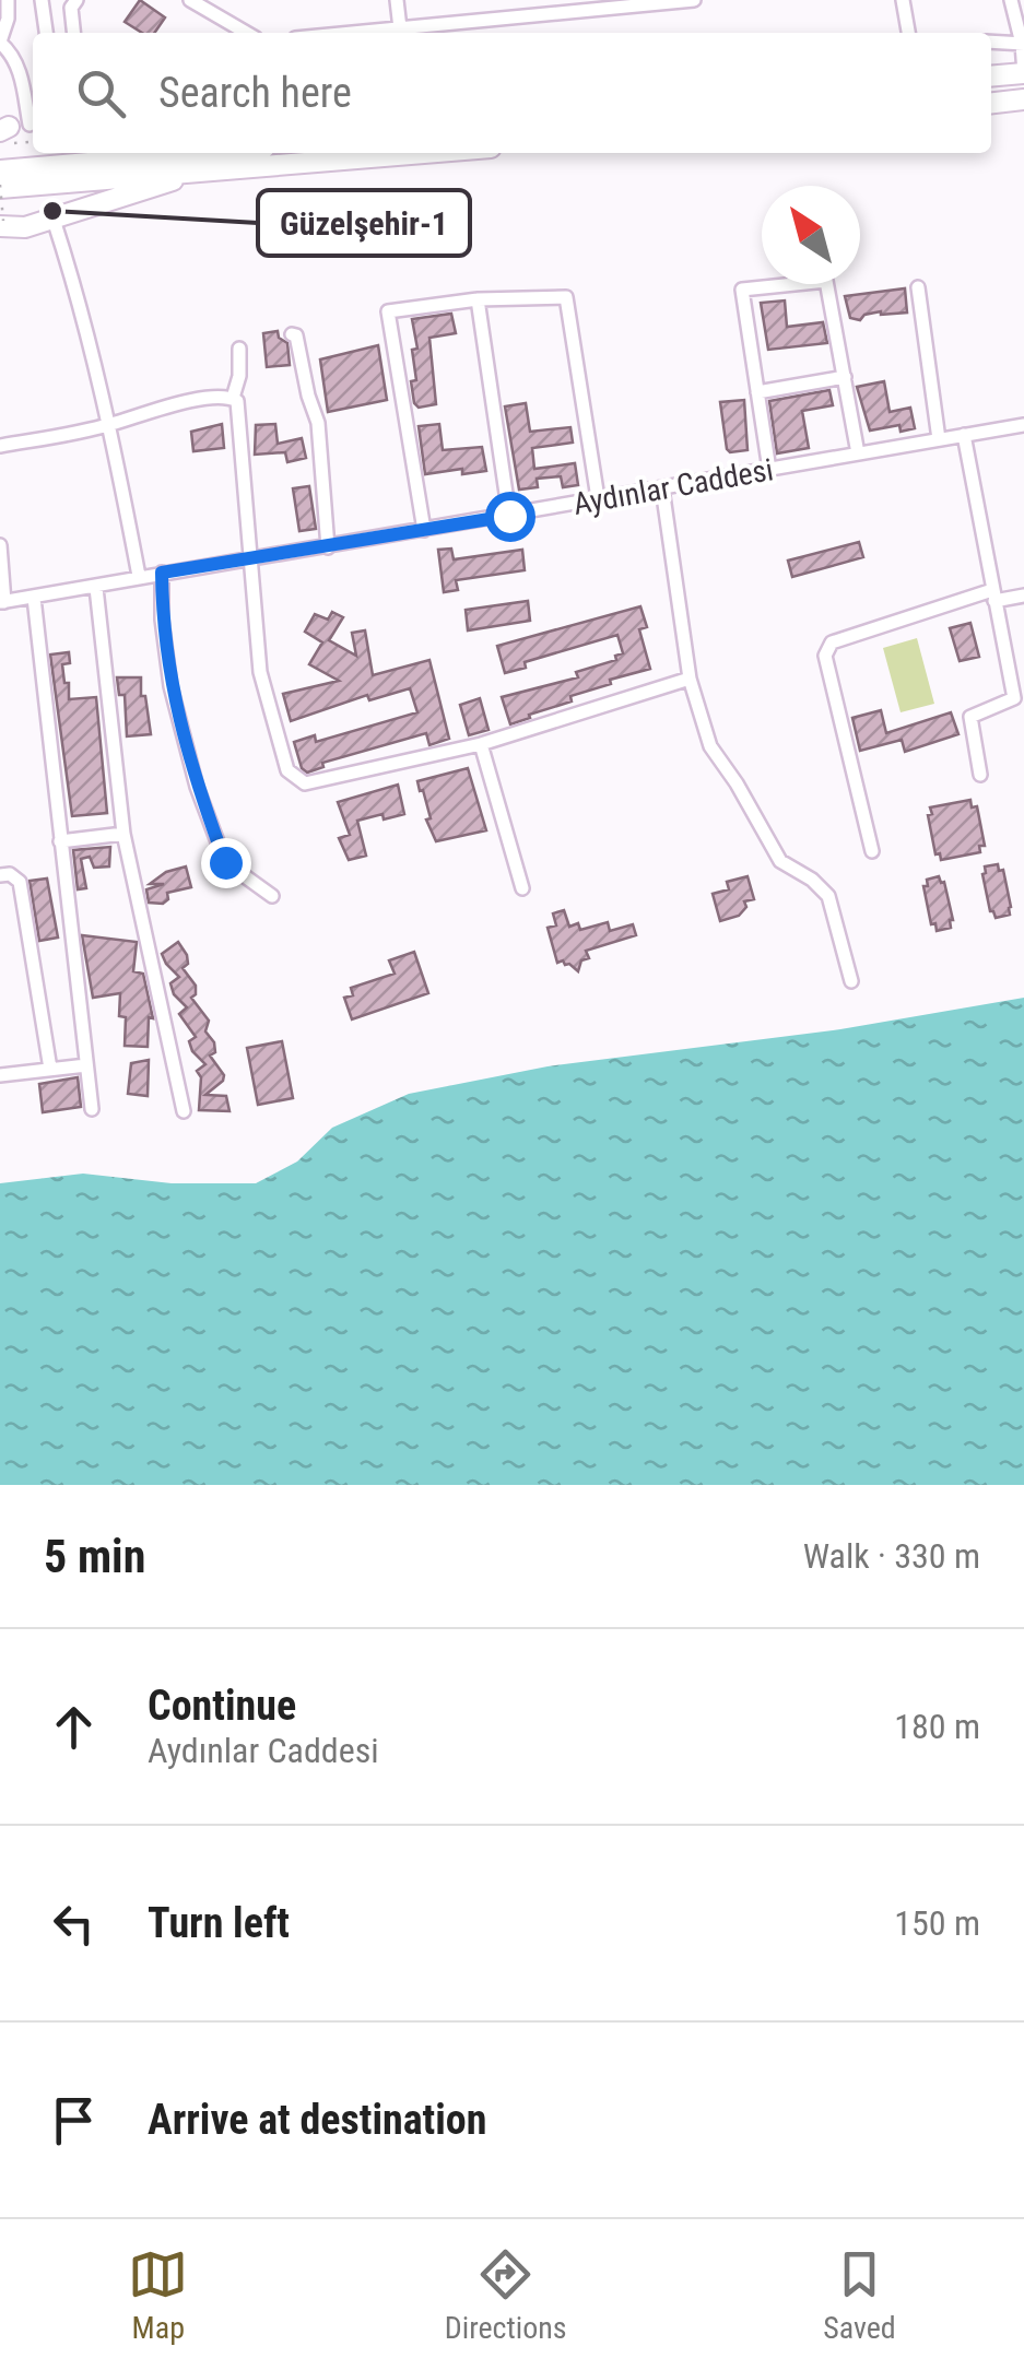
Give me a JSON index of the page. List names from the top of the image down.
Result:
{
  "streets": {
    "street": ["Aydınlar Caddesi"]
  },
  "places": ["Güzelşehir-1"],
  "north": "top left",
  "page": {
    "search": "Search here",
    "heading": ["5 min", "Walk · 330 m"],
    "list": [
      ["Continue", "Aydınlar Caddesi", "180 m"],
      ["Turn left", "150 m"],
      "Arrive at destination"
    ],
    "nav": ["Map", "Directions", "Saved"]
  }
}
